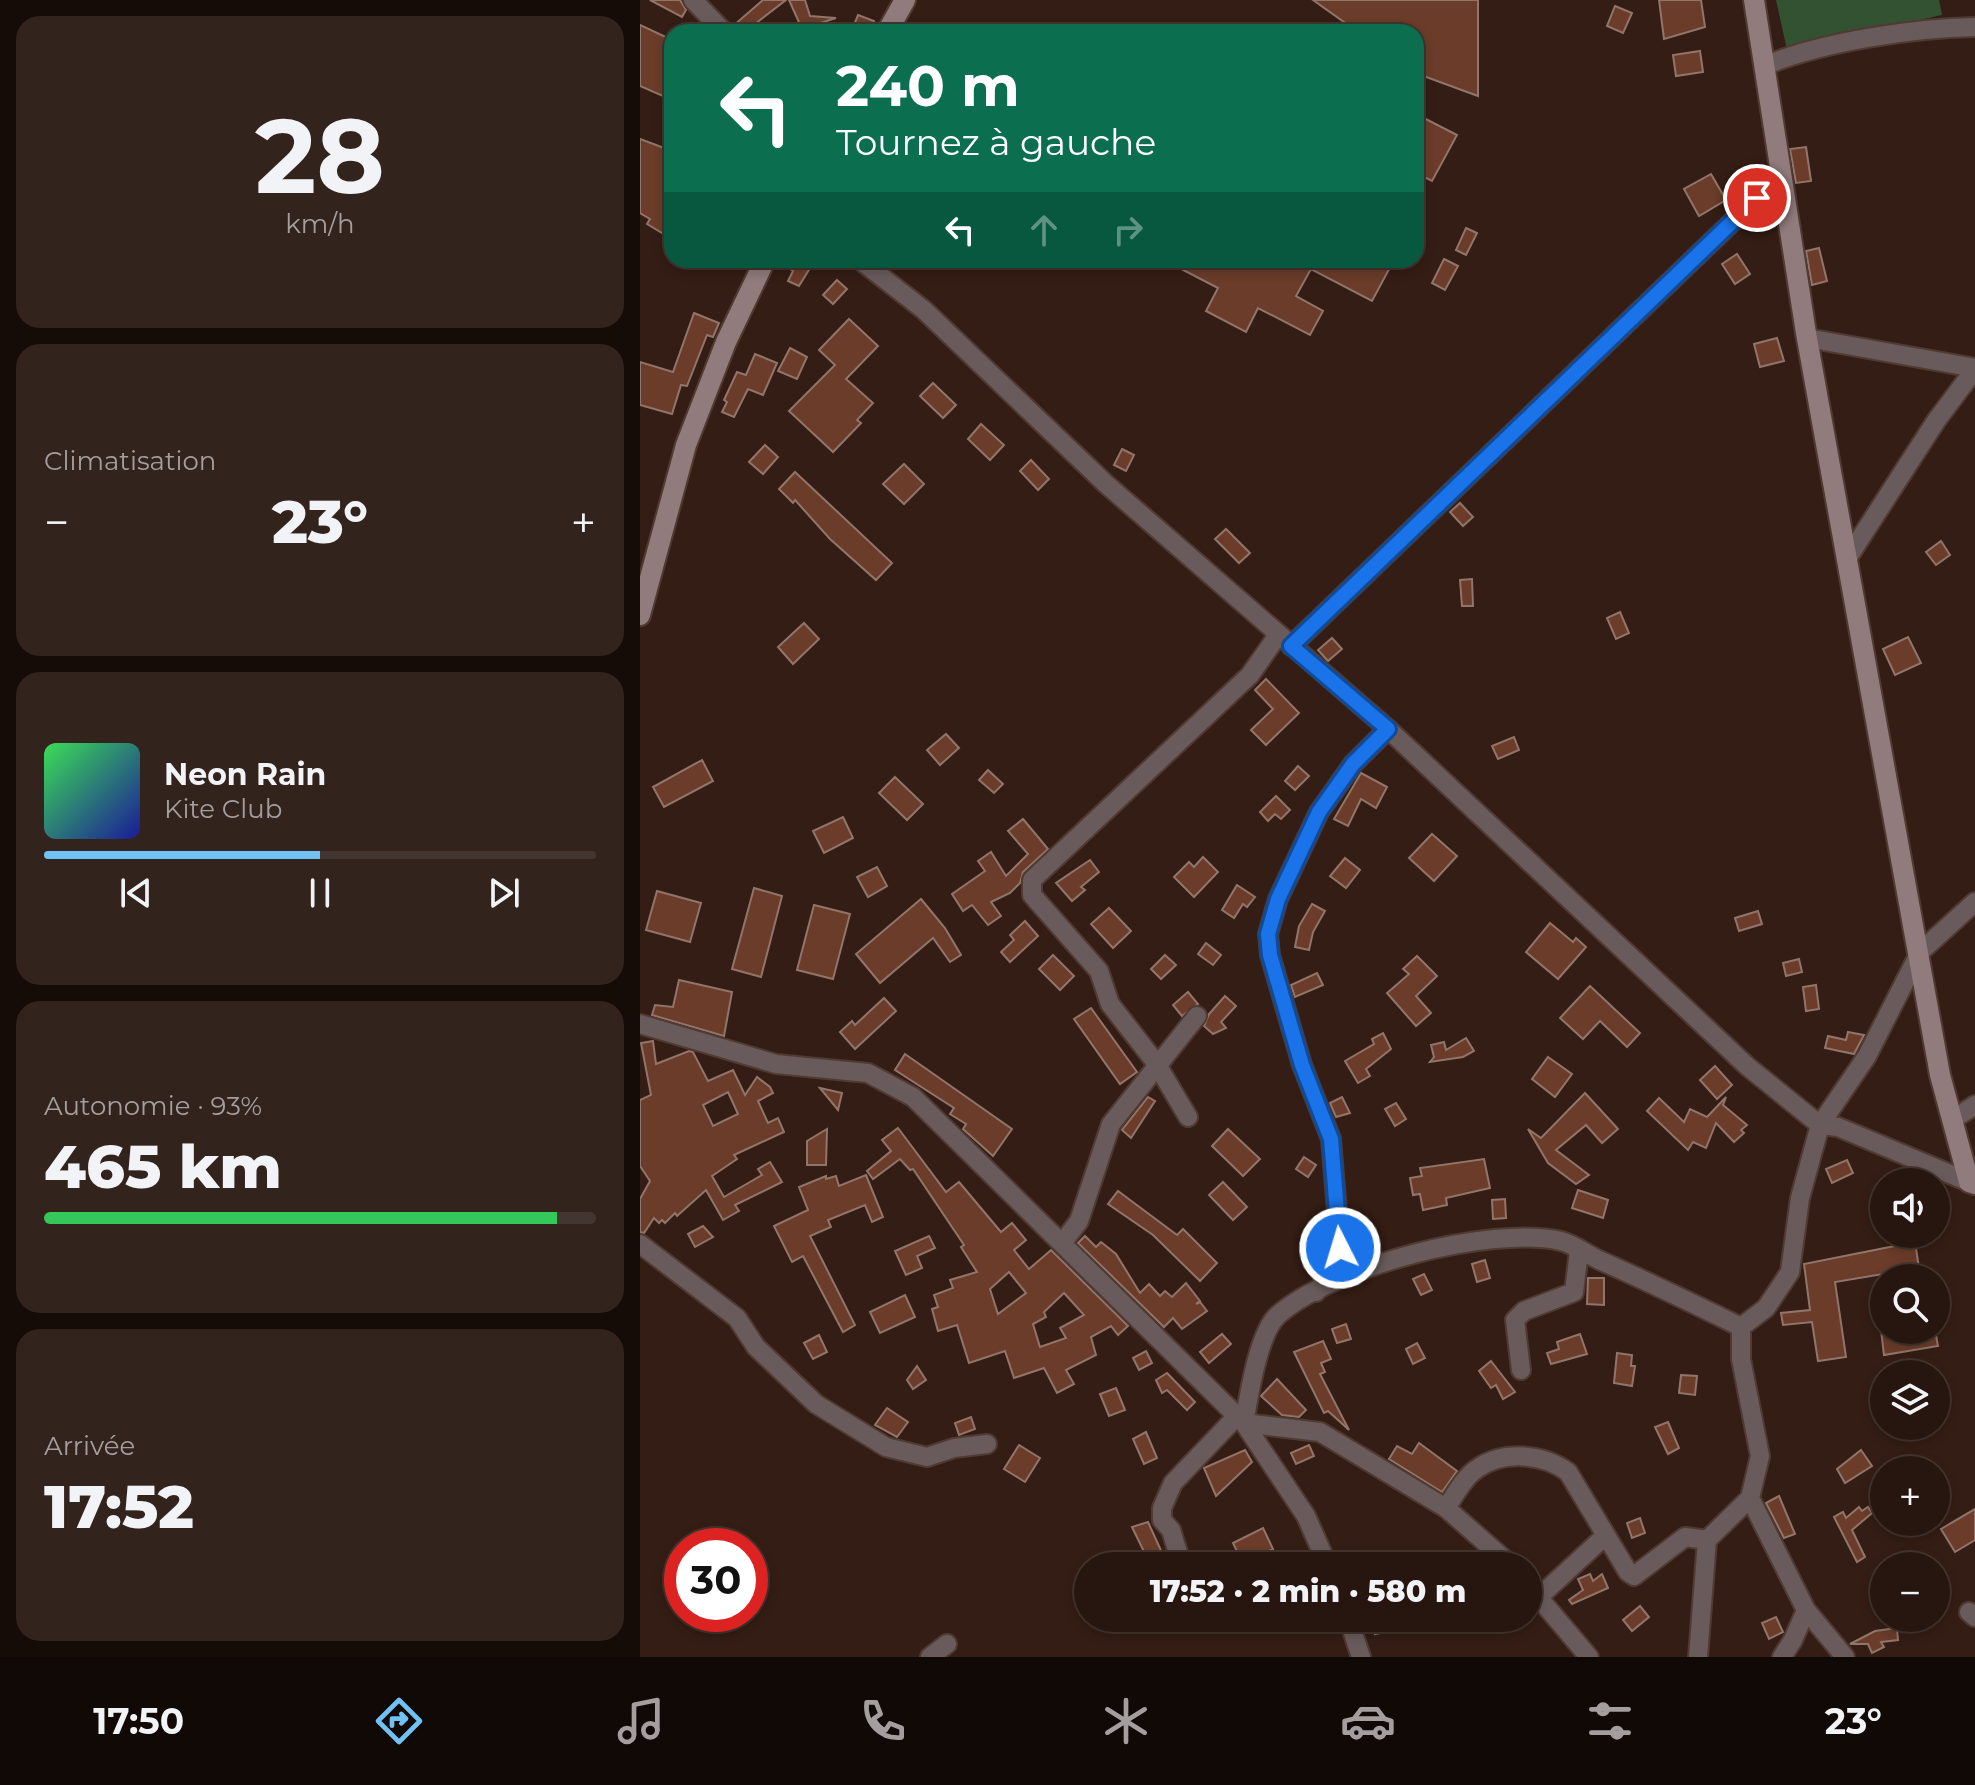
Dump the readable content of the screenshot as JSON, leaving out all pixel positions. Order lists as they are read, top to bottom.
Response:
{
  "page": {
    "tile": [
      ["28", "km/h"],
      "Climatisation",
      ["Autonomie · 93%", "465 km"],
      ["Arrivée", "17:52"]
    ],
    "turn": ["240 m", "Tournez à gauche"],
    "heat": ["−", "23°", "+"],
    "song": ["Neon Rain", "Kite Club"],
    "map_buttons": ["+", "−"],
    "limit": "30",
    "trip": "17:52 · 2 min · 580 m",
    "tabs": ["17:50", "23°"]
  }
}
